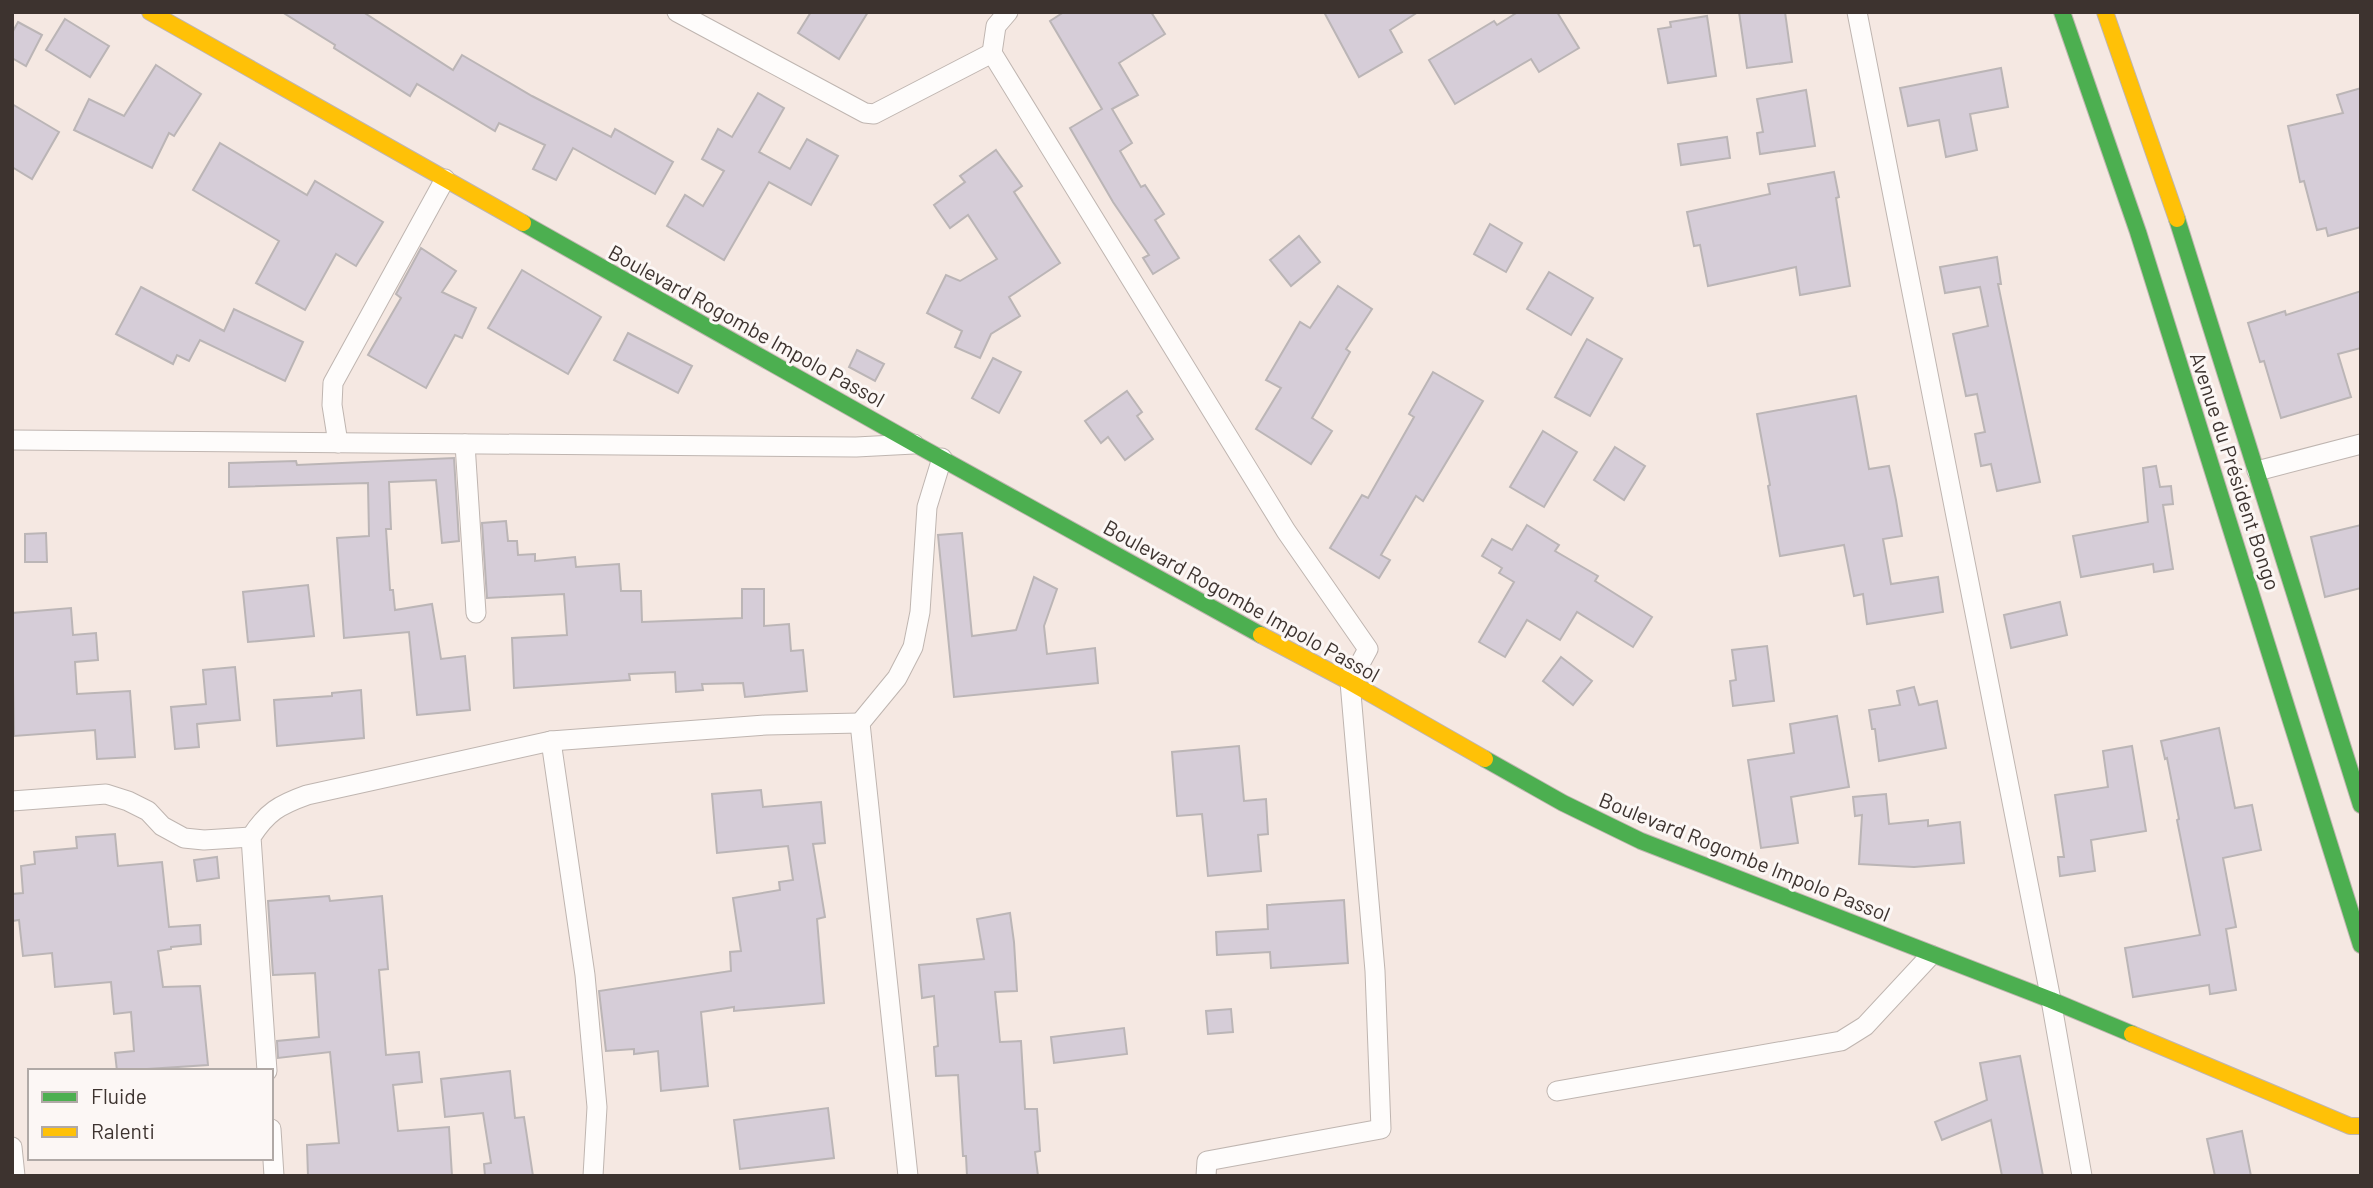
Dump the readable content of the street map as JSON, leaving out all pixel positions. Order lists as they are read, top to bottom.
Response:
{
  "streets": {
    "street": ["Boulevard Rogombe Impolo Passol", "Avenue du Président Bongo"]
  },
  "legend": ["Fluide", "Ralenti"]
}
